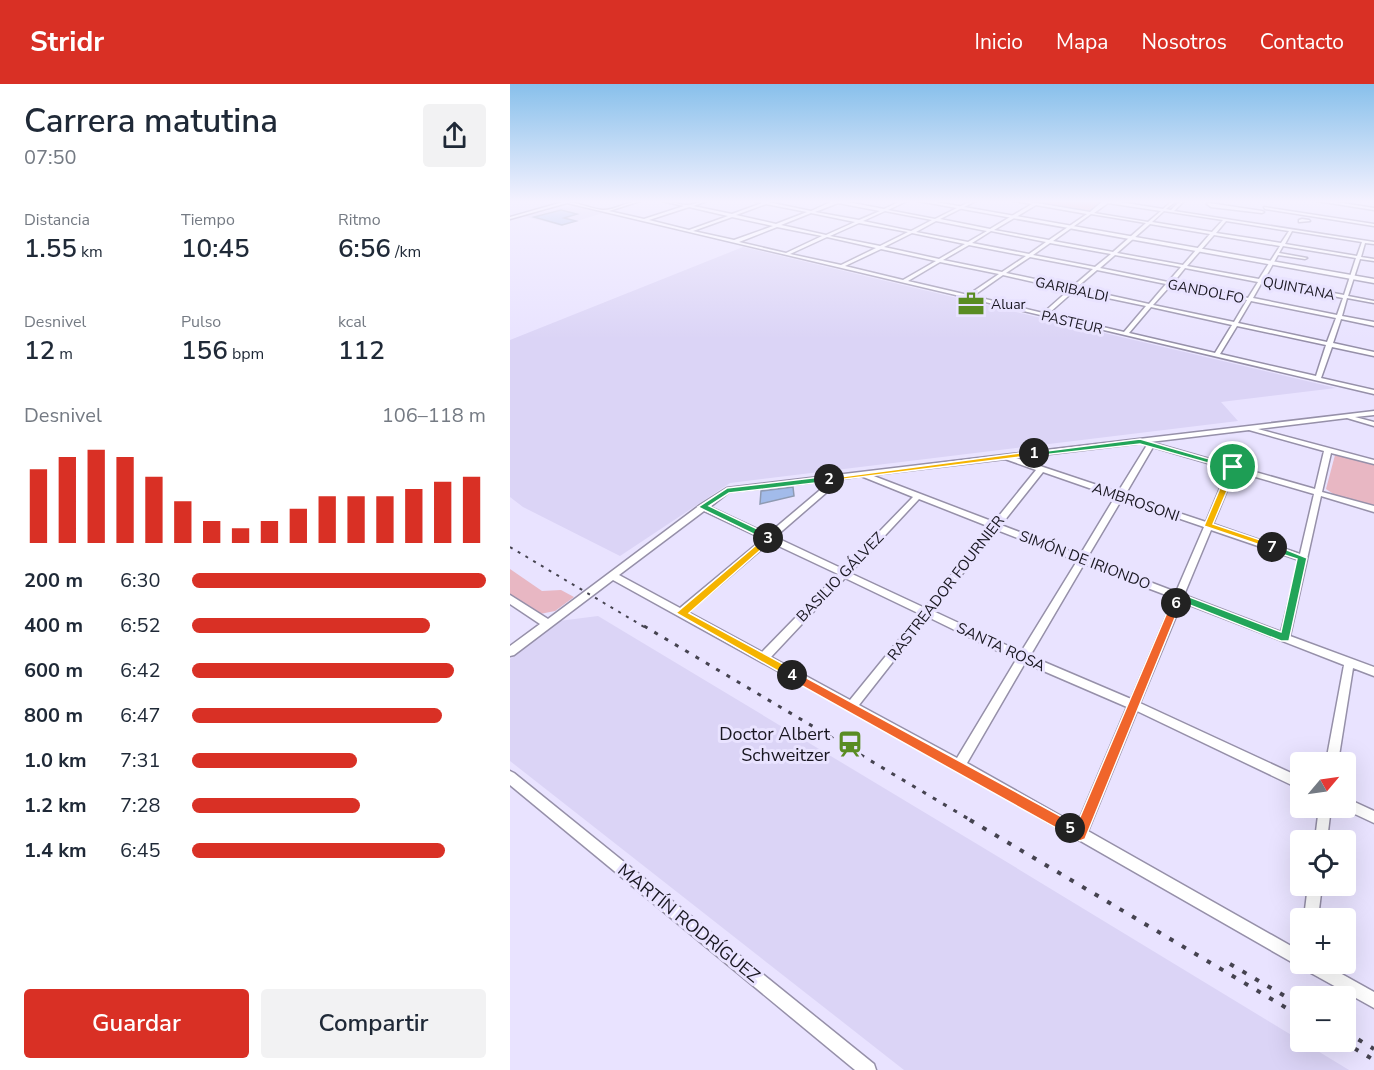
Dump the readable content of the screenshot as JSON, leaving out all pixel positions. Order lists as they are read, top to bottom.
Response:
{
  "streets": {
    "street": [
      "QUINTANA",
      "GARIBALDI",
      "GANDOLFO",
      "PASTEUR",
      "AMBROSONI",
      "SIMÓN DE IRIONDO",
      "BASILIO GÁLVEZ",
      "RASTREADOR FOURNIER",
      "SANTA ROSA",
      "MARTÍN RODRÍGUEZ"
    ]
  },
  "crossings": [
    ["AMBROSONI", "RASTREADOR FOURNIER"],
    ["SIMÓN DE IRIONDO", "BASILIO GÁLVEZ"],
    ["SIMÓN DE IRIONDO", "RASTREADOR FOURNIER"],
    ["BASILIO GÁLVEZ", "SANTA ROSA"],
    ["RASTREADOR FOURNIER", "SANTA ROSA"]
  ],
  "places": {
    "office": ["Aluar"],
    "station": ["Doctor Albert Schweitzer"]
  },
  "north": "top right",
  "page": {
    "header": "Stridr",
    "nav": [
      "Inicio",
      "Mapa",
      "Nosotros",
      "Contacto"
    ],
    "heading": ["Carrera matutina", "07:50"],
    "stats": [
      ["Distancia", "1.55 km"],
      ["Tiempo", "10:45"],
      ["Ritmo", "6:56 /km"],
      ["Desnivel", "12 m"],
      ["Pulso", "156 bpm"],
      ["kcal", "112"]
    ],
    "chart": ["Desnivel", "106–118 m"],
    "pins": [
      "1",
      "2",
      "3",
      "7",
      "6",
      "4",
      "5"
    ],
    "list": [
      {
        "name": "200 m",
        "note": "6:30"
      },
      {
        "name": "400 m",
        "note": "6:52"
      },
      {
        "name": "600 m",
        "note": "6:42"
      },
      {
        "name": "800 m",
        "note": "6:47"
      },
      {
        "name": "1.0 km",
        "note": "7:31"
      },
      {
        "name": "1.2 km",
        "note": "7:28"
      },
      {
        "name": "1.4 km",
        "note": "6:45"
      }
    ],
    "map_buttons": ["+", "−"],
    "buttons": ["Guardar", "Compartir"]
  }
}
